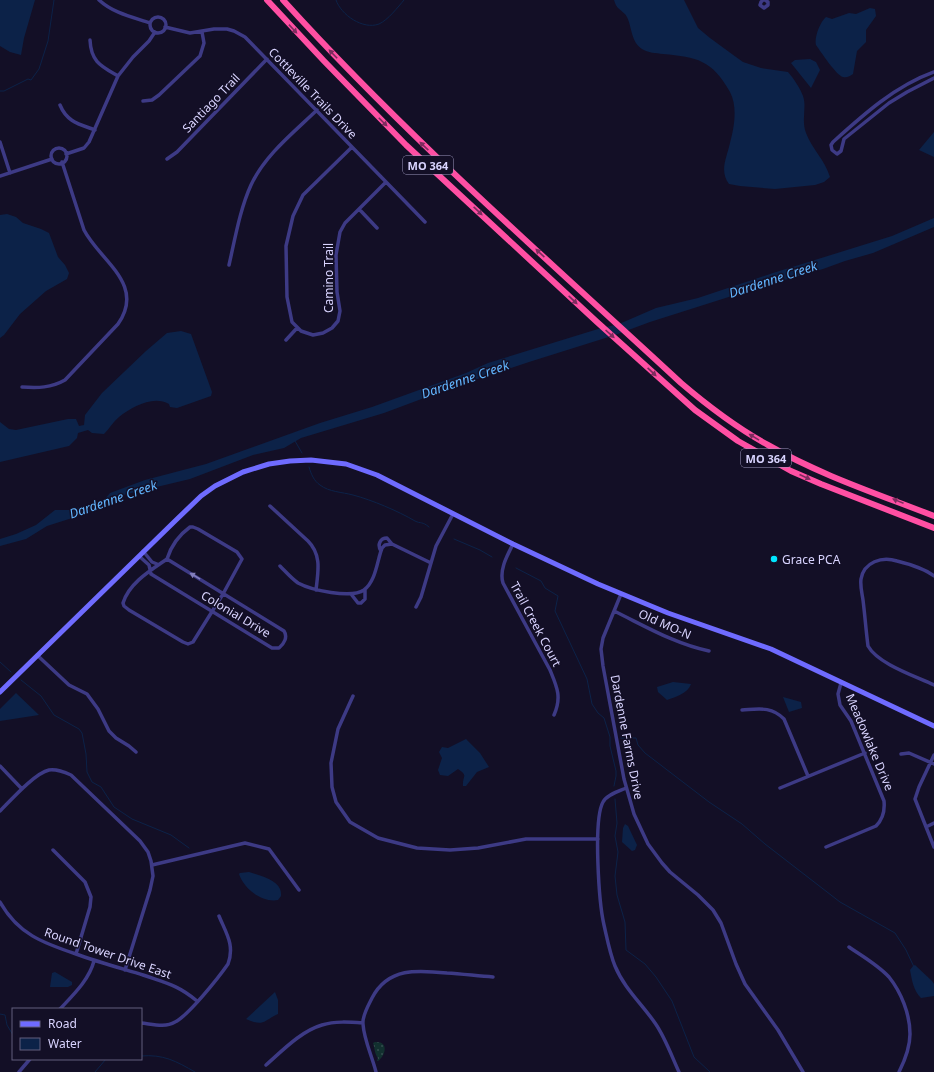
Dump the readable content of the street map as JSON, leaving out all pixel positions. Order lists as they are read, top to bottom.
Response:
{
  "streets": {
    "highway": ["MO 364"],
    "street": [
      "Cottleville Trails Drive",
      "Santiago Trail",
      "Camino Trail",
      "Colonial Drive",
      "Trail Creek Court",
      "Old MO-N",
      "Dardenne Farms Drive",
      "Meadowlake Drive",
      "Round Tower Drive East"
    ]
  },
  "crossings": [
    ["Cottleville Trails Drive", "Santiago Trail"],
    ["Cottleville Trails Drive", "Camino Trail"],
    ["Old MO-N", "Dardenne Farms Drive"]
  ],
  "water": ["Dardenne Creek"],
  "places": ["Grace PCA"],
  "legend": ["Road", "Water"]
}
